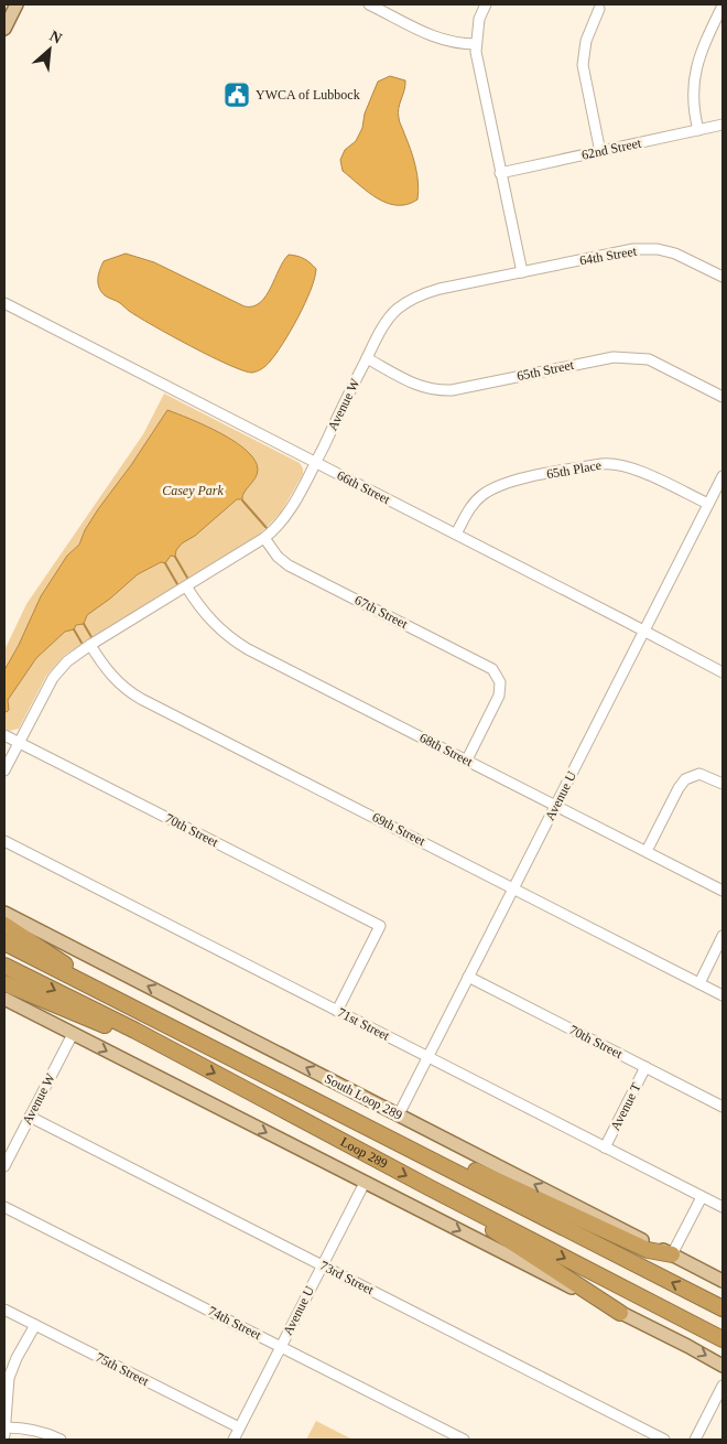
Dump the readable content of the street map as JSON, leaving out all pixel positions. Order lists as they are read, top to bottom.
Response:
{
  "streets": {
    "highway": ["Loop 289"],
    "main road": ["South Loop 289"],
    "street": [
      "62nd Street",
      "64th Street",
      "65th Street",
      "Avenue W",
      "65th Place",
      "66th Street",
      "67th Street",
      "68th Street",
      "Avenue U",
      "69th Street",
      "70th Street",
      "71st Street",
      "Avenue T",
      "73rd Street",
      "74th Street",
      "75th Street"
    ]
  },
  "crossings": [
    ["64th Street", "Avenue W"],
    ["65th Street", "Avenue W"],
    ["Avenue W", "66th Street"],
    ["Avenue W", "67th Street"],
    ["Avenue W", "68th Street"],
    ["Avenue W", "69th Street"],
    ["Avenue W", "70th Street"],
    ["Avenue W", "73rd Street"],
    ["65th Place", "66th Street"],
    ["65th Place", "Avenue U"],
    ["66th Street", "Avenue U"],
    ["67th Street", "68th Street"],
    ["68th Street", "Avenue U"],
    ["Avenue U", "69th Street"],
    ["Avenue U", "70th Street"],
    ["Avenue U", "71st Street"],
    ["Avenue U", "South Loop 289"],
    ["Avenue U", "73rd Street"],
    ["Avenue U", "74th Street"],
    ["Avenue U", "75th Street"],
    ["70th Street", "71st Street"],
    ["70th Street", "Avenue T"],
    ["71st Street", "Avenue T"]
  ],
  "parks": ["Casey Park"],
  "places": {
    "public building": ["YWCA of Lubbock"]
  },
  "north": "top right"
}
